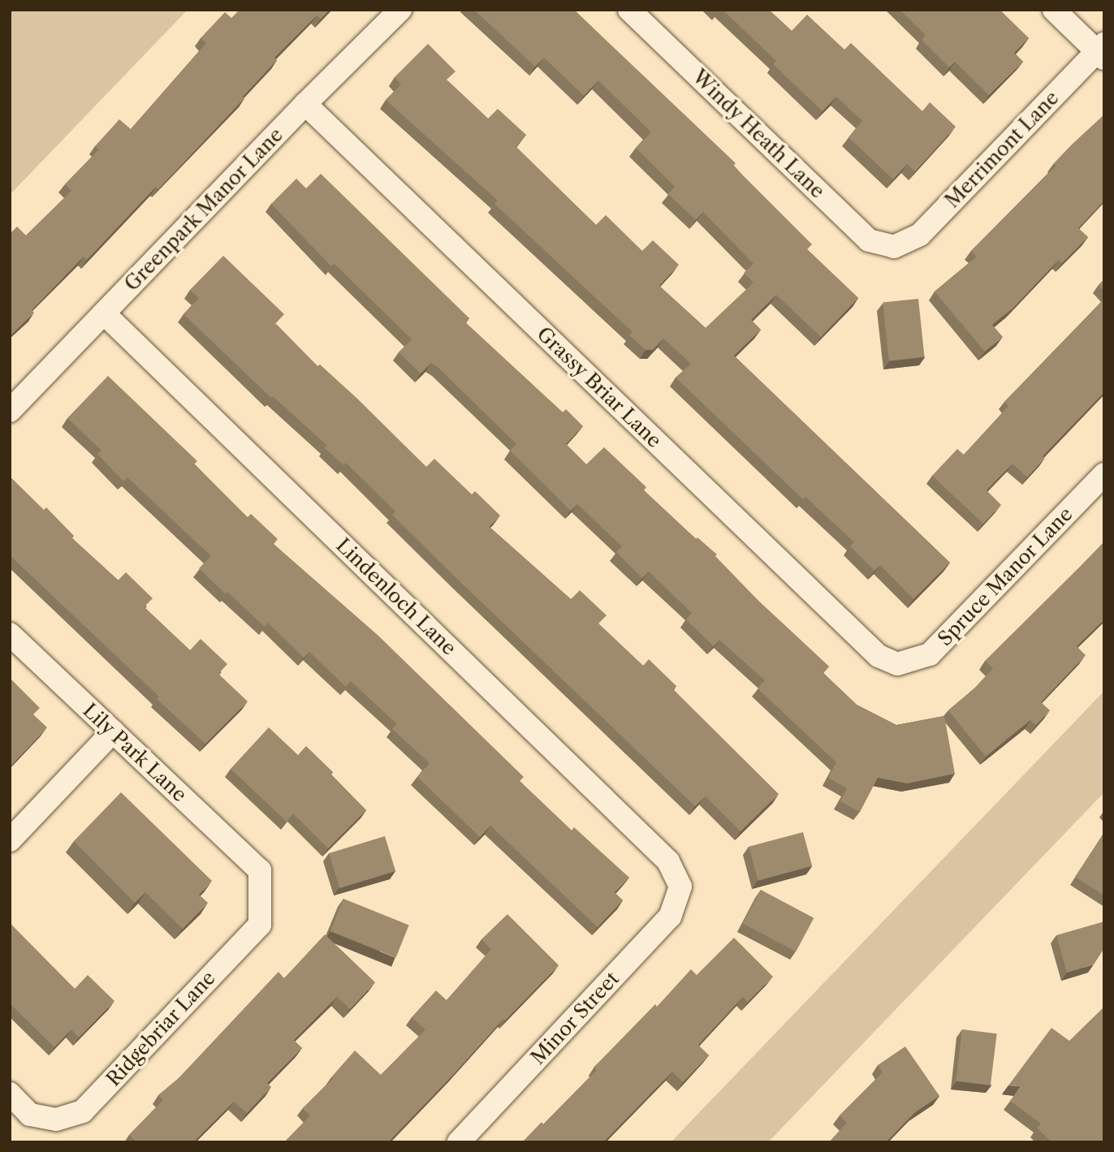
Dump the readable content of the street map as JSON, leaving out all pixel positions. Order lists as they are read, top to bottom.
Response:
{
  "streets": {
    "street": [
      "Windy Heath Lane",
      "Merrimont Lane",
      "Greenpark Manor Lane",
      "Grassy Briar Lane",
      "Spruce Manor Lane",
      "Lindenloch Lane",
      "Lily Park Lane",
      "Minor Street",
      "Ridgebriar Lane"
    ]
  },
  "crossings": [
    ["Windy Heath Lane", "Merrimont Lane"],
    ["Greenpark Manor Lane", "Grassy Briar Lane"],
    ["Greenpark Manor Lane", "Lindenloch Lane"],
    ["Grassy Briar Lane", "Spruce Manor Lane"],
    ["Lindenloch Lane", "Minor Street"],
    ["Lily Park Lane", "Ridgebriar Lane"]
  ]
}
